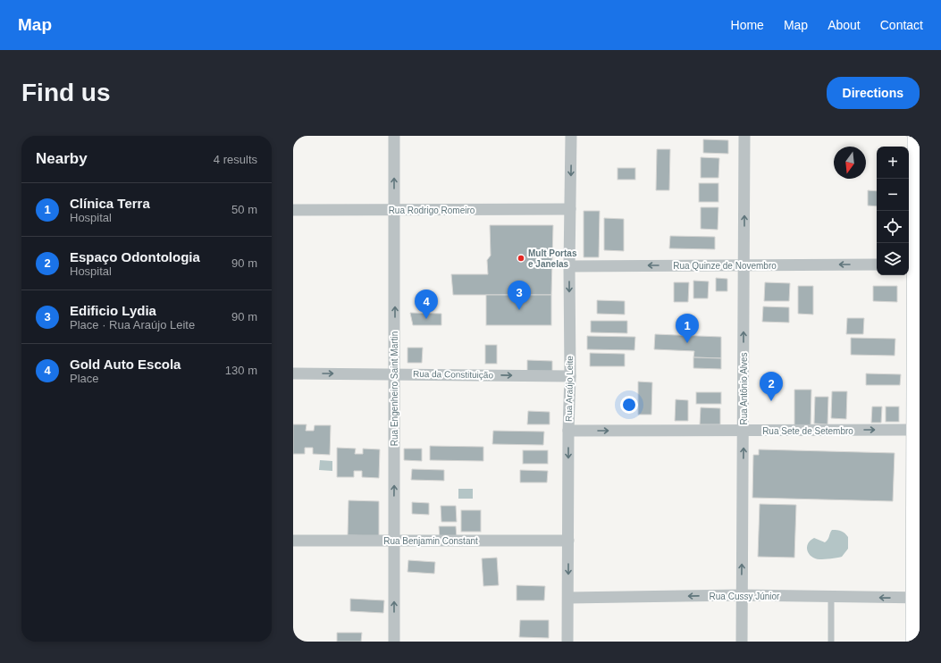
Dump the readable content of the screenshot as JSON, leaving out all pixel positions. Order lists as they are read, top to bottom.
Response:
{
  "streets": {
    "street": [
      "Rua Rodrigo Romeiro",
      "Rua Quinze de Novembro",
      "Rua da Constituição",
      "Rua Engenheiro Saint Martin",
      "Rua Araújo Leite",
      "Rua Antônio Alves",
      "Rua Sete de Setembro",
      "Rua Benjamin Constant",
      "Rua Cussy Júnior"
    ]
  },
  "crossings": [
    ["Rua Rodrigo Romeiro", "Rua Engenheiro Saint Martin"],
    ["Rua Rodrigo Romeiro", "Rua Araújo Leite"],
    ["Rua Quinze de Novembro", "Rua Araújo Leite"],
    ["Rua Quinze de Novembro", "Rua Antônio Alves"],
    ["Rua da Constituição", "Rua Engenheiro Saint Martin"],
    ["Rua da Constituição", "Rua Araújo Leite"],
    ["Rua Engenheiro Saint Martin", "Rua Benjamin Constant"],
    ["Rua Araújo Leite", "Rua Sete de Setembro"],
    ["Rua Araújo Leite", "Rua Benjamin Constant"],
    ["Rua Araújo Leite", "Rua Cussy Júnior"],
    ["Rua Antônio Alves", "Rua Sete de Setembro"],
    ["Rua Antônio Alves", "Rua Cussy Júnior"]
  ],
  "one_way": [
    "Rua Quinze de Novembro",
    "Rua da Constituição",
    "Rua Engenheiro Saint Martin",
    "Rua Araújo Leite",
    "Rua Antônio Alves",
    "Rua Sete de Setembro",
    "Rua Cussy Júnior"
  ],
  "places": ["Mult Portas e Janelas"],
  "north": "bottom",
  "page": {
    "header": "Map",
    "nav": [
      "Home",
      "Map",
      "About",
      "Contact"
    ],
    "buttons": "Directions",
    "title": "Find us",
    "heading": ["Nearby", "4 results"],
    "map_buttons": ["+", "−"],
    "list": [
      {
        "mark": "1",
        "name": "Clínica Terra",
        "note": "Hospital",
        "value": "50 m"
      },
      {
        "mark": "2",
        "name": "Espaço Odontologia",
        "note": "Hospital",
        "value": "90 m"
      },
      {
        "mark": "3",
        "name": "Edificio Lydia",
        "note": "Place · Rua Araújo Leite",
        "value": "90 m"
      },
      {
        "mark": "4",
        "name": "Gold Auto Escola",
        "note": "Place",
        "value": "130 m"
      }
    ],
    "pins": [
      "3",
      "4",
      "1",
      "2"
    ]
  }
}
